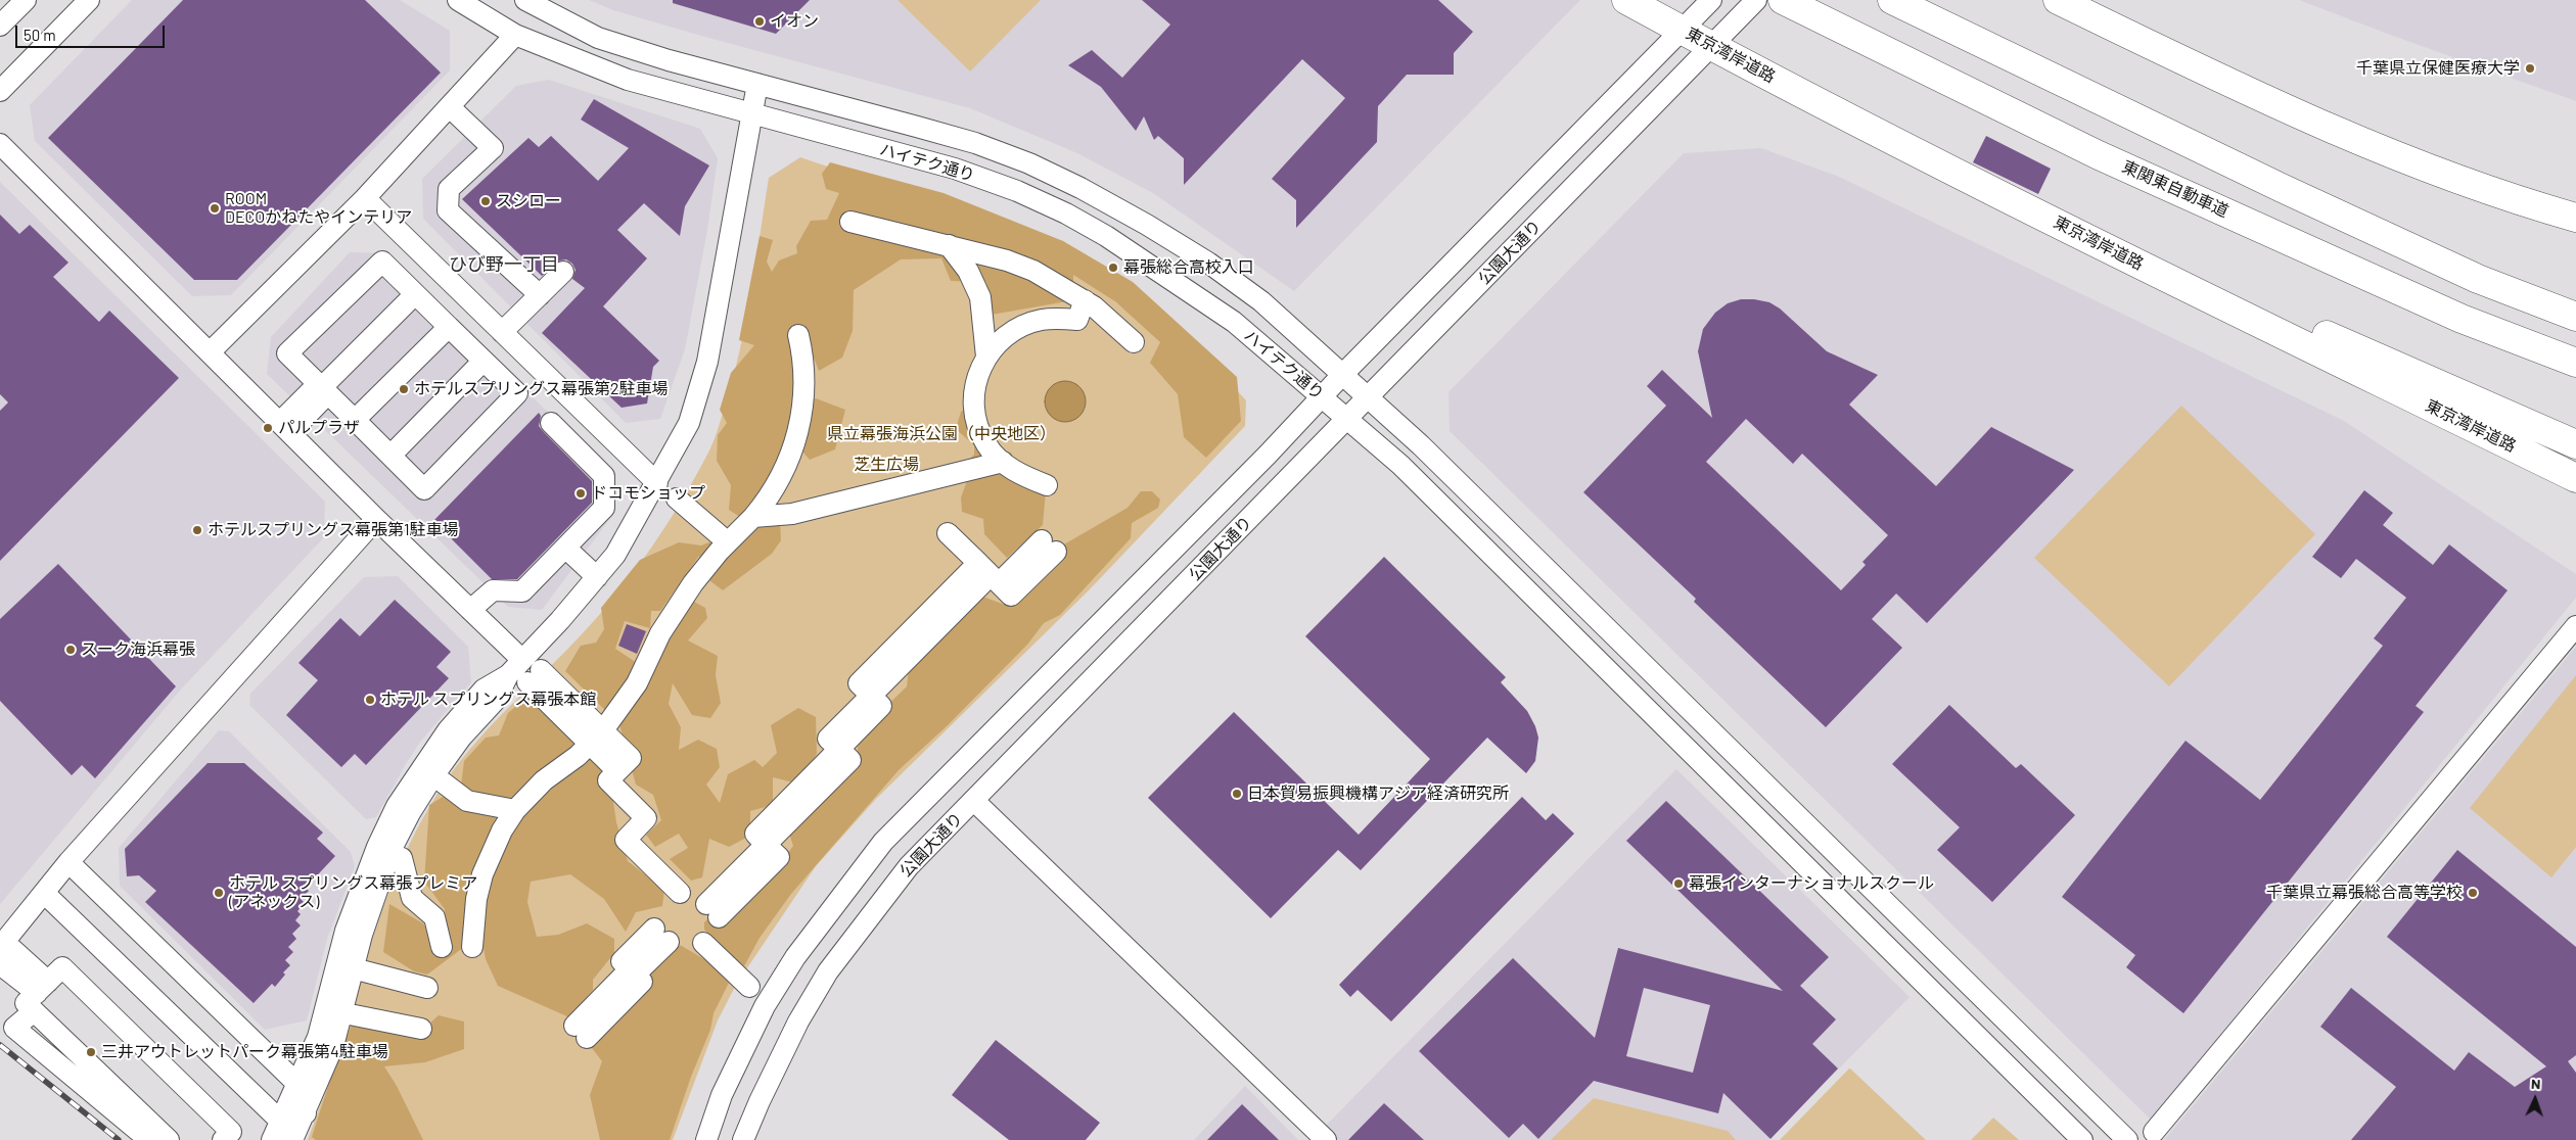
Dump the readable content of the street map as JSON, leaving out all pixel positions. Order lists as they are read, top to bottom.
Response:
{
  "streets": {
    "highway": ["東京湾岸道路", "東関東自動車道"],
    "street": ["ハイテク通り", "公園大通り"]
  },
  "crossings": [
    ["東京湾岸道路", "公園大通り"],
    ["ハイテク通り", "公園大通り"]
  ],
  "districts": ["ひび野一丁目"],
  "parks": ["県立幕張海浜公園（中央地区）", "芝生広場"],
  "places": [
    "イオン",
    "千葉県立保健医療大学",
    "スシロー",
    "ROOM DECOかねたやインテリア",
    "幕張総合高校入口",
    "ホテルスプリングス幕張第2駐車場",
    "パルプラザ",
    "ドコモショップ",
    "ホテルスプリングス幕張第1駐車場",
    "スーク海浜幕張",
    "ホテル スプリングス幕張本館",
    "日本貿易振興機構アジア経済研究所",
    "幕張インターナショナルスクール",
    "ホテル スプリングス幕張プレミア (アネックス)",
    "千葉県立幕張総合高等学校",
    "三井アウトレットパーク幕張第4駐車場"
  ],
  "scale_bar": "50 m",
  "north": "top"
}
